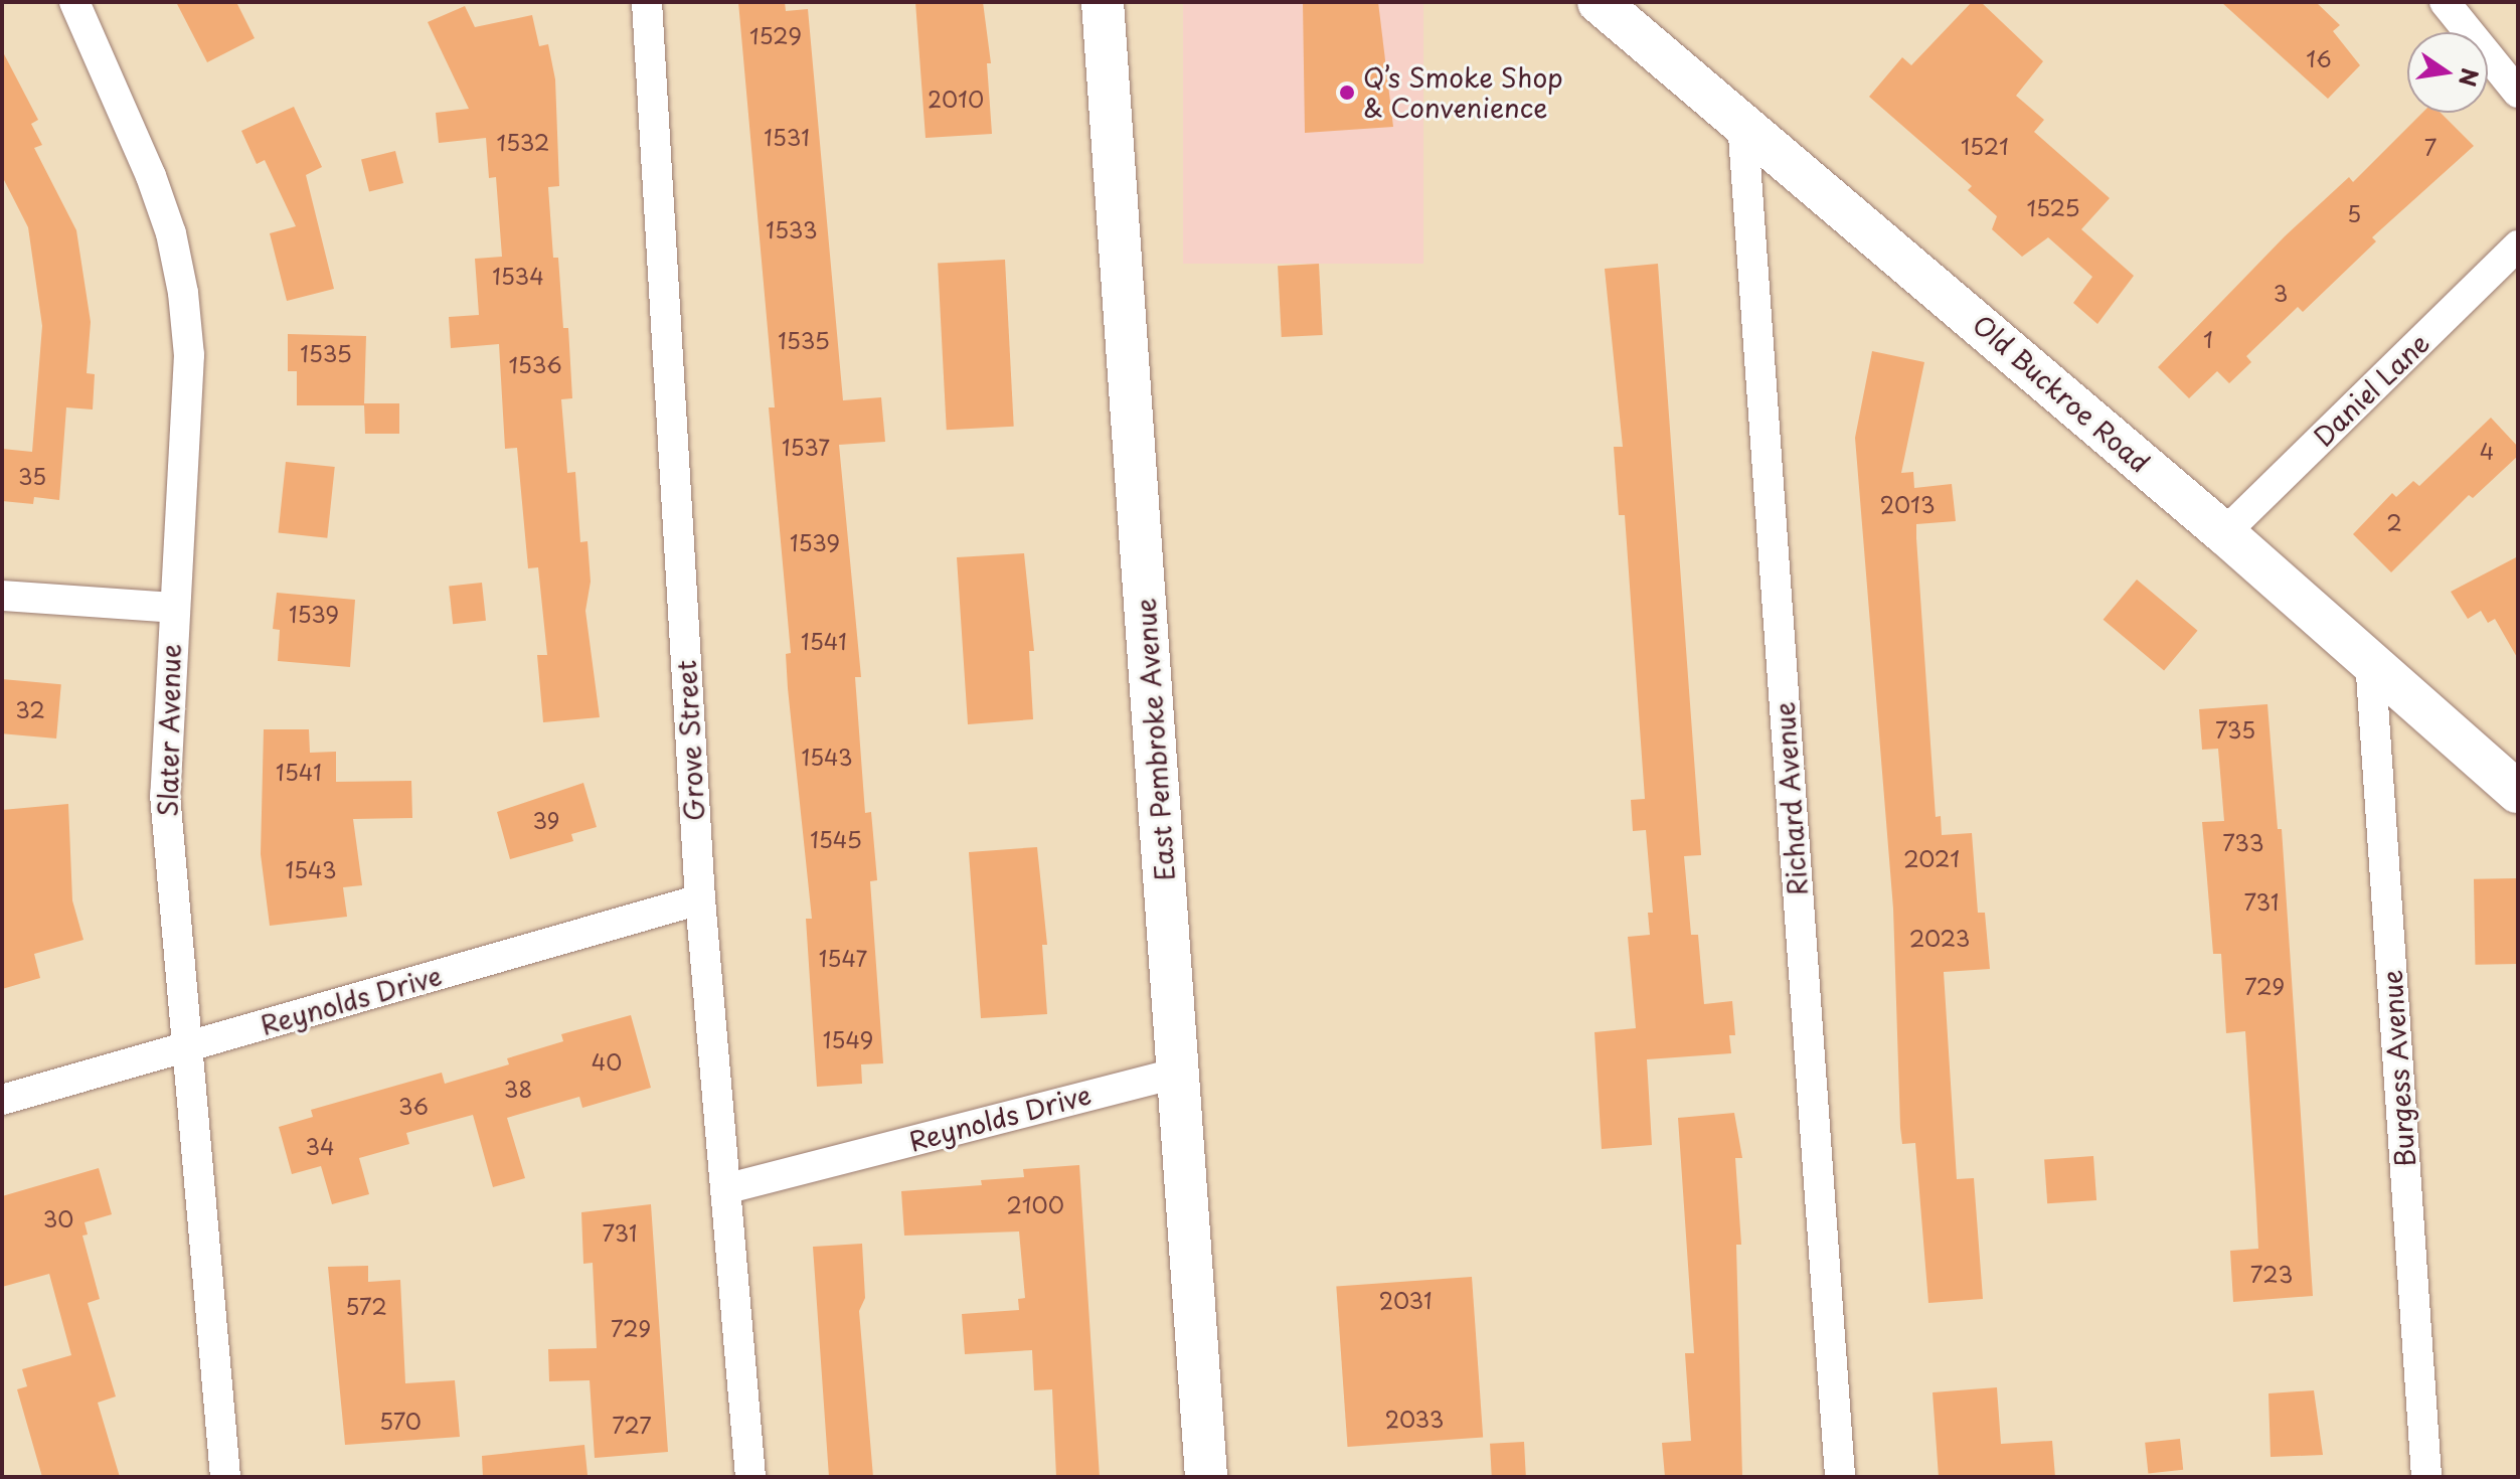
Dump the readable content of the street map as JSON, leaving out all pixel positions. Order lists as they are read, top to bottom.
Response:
{
  "streets": {
    "main road": ["Old Buckroe Road", "East Pembroke Avenue"],
    "street": [
      "Daniel Lane",
      "Slater Avenue",
      "Grove Street",
      "Richard Avenue",
      "Reynolds Drive",
      "Burgess Avenue"
    ]
  },
  "crossings": [
    ["Daniel Lane", "Old Buckroe Road"],
    ["Old Buckroe Road", "Richard Avenue"],
    ["Old Buckroe Road", "Burgess Avenue"],
    ["Slater Avenue", "Reynolds Drive"],
    ["East Pembroke Avenue", "Reynolds Drive"],
    ["Grove Street", "Reynolds Drive"]
  ],
  "places": ["Q’s Smoke Shop & Convenience"],
  "house_numbers": [
    "1529",
    "16",
    "2010",
    "1531",
    "1532",
    "1521",
    "7",
    "1525",
    "5",
    "1533",
    "1534",
    "3",
    "1",
    "1535",
    "1535",
    "1536",
    "1537",
    "4",
    "35",
    "2013",
    "2",
    "1539",
    "1539",
    "1541",
    "32",
    "735",
    "1543",
    "1541",
    "39",
    "1545",
    "733",
    "2021",
    "1543",
    "731",
    "2023",
    "1547",
    "729",
    "1549",
    "40",
    "38",
    "36",
    "34",
    "2100",
    "30",
    "731",
    "723",
    "2031",
    "572",
    "729",
    "2033",
    "570",
    "727"
  ],
  "north": "right"
}
